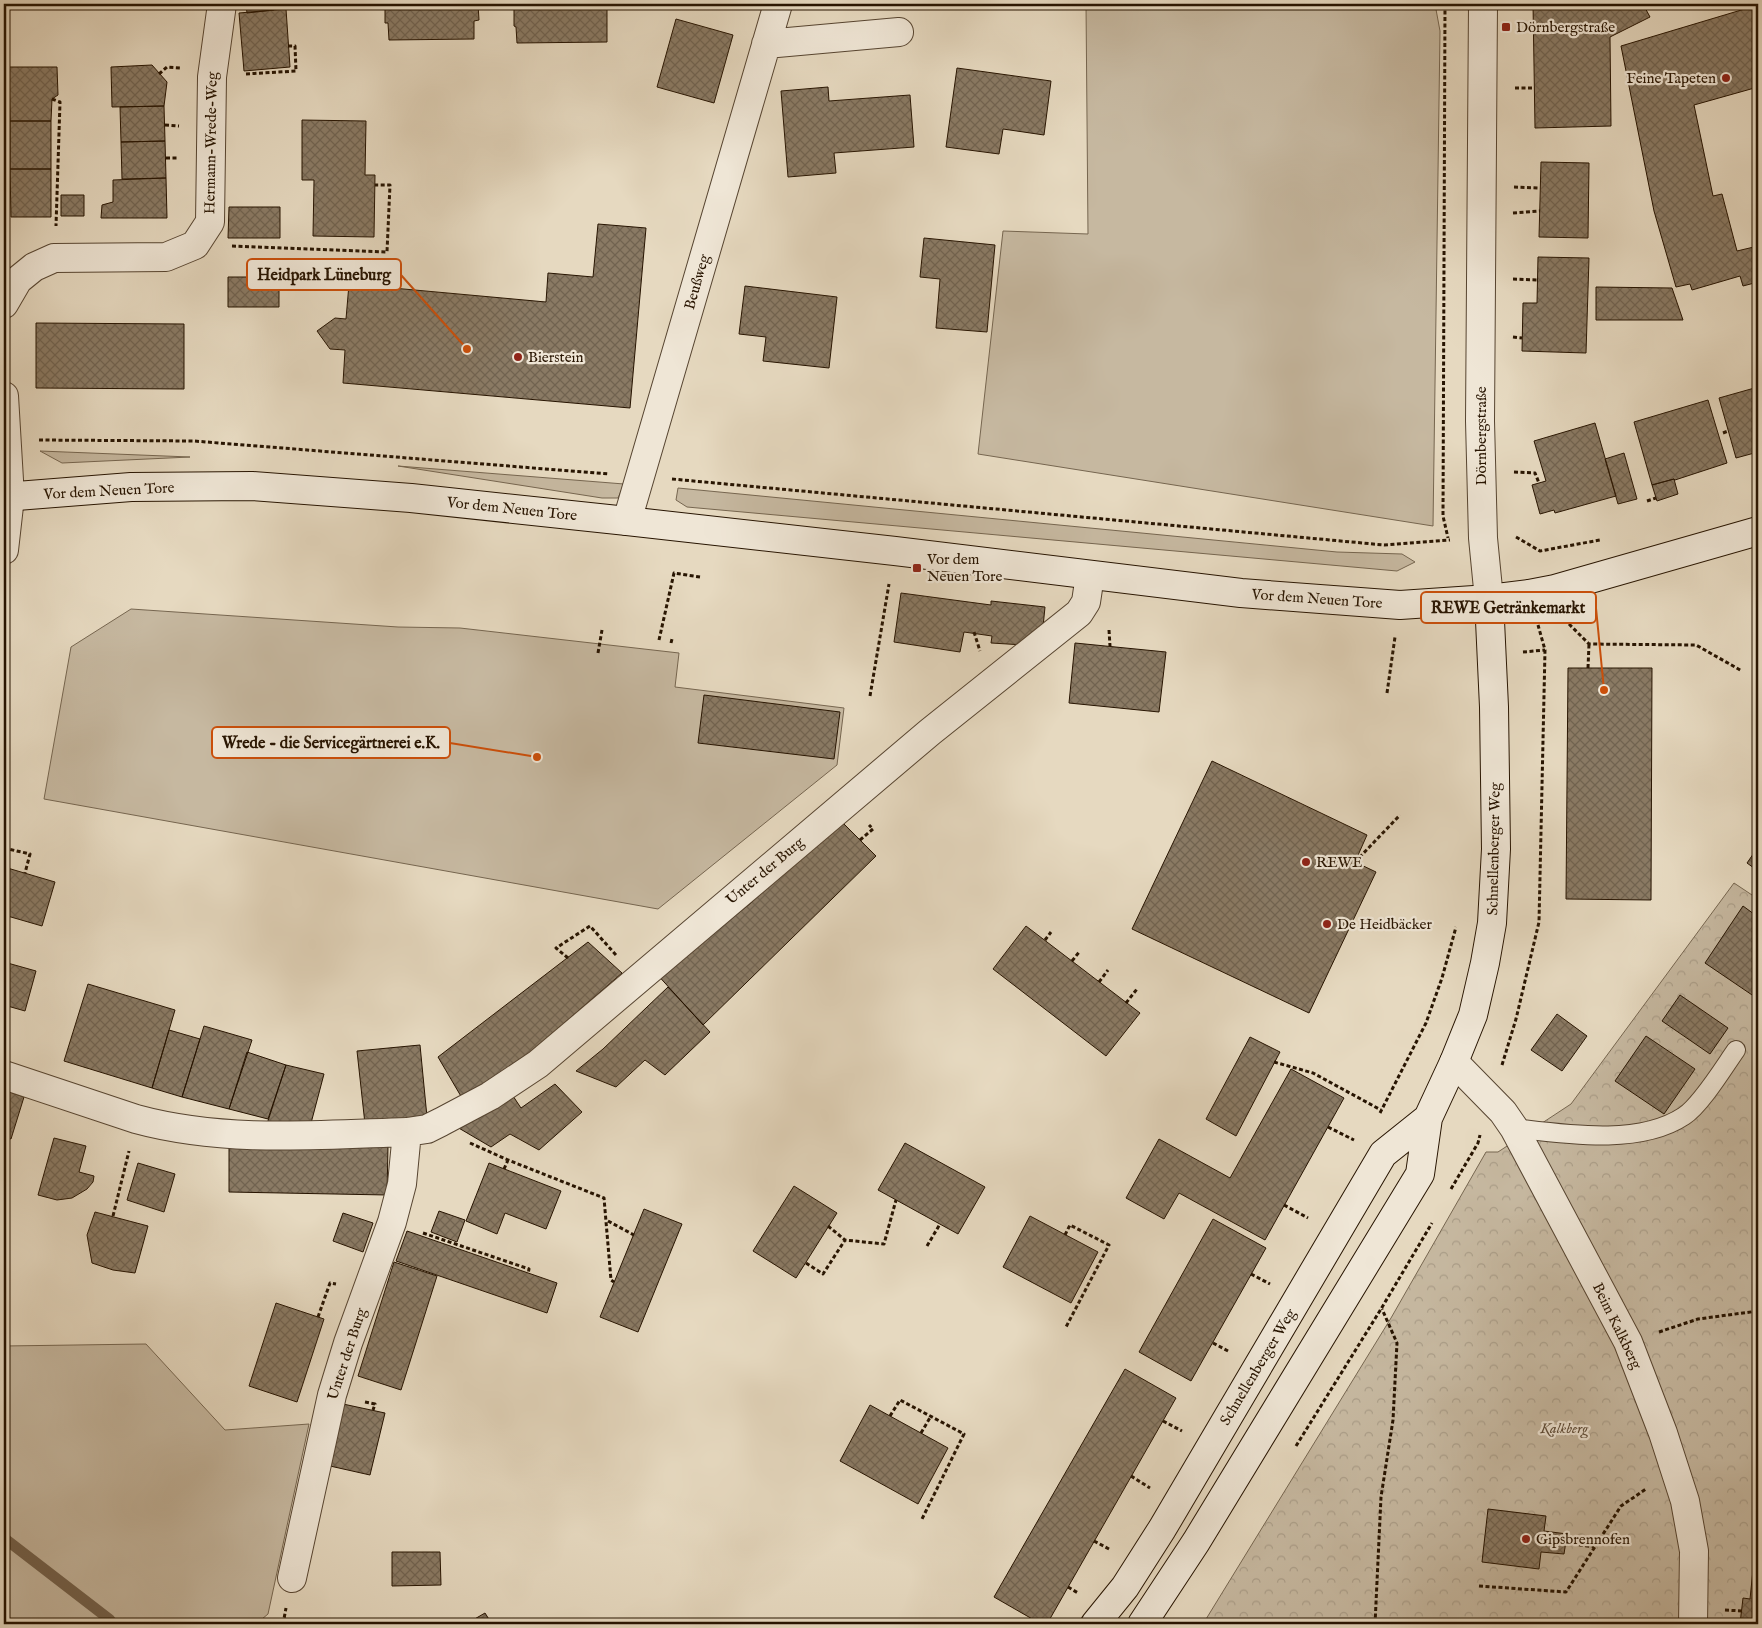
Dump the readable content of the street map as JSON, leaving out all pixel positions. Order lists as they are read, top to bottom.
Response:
{
  "streets": {
    "street": [
      "Hermann-Wrede-Weg",
      "Beußweg",
      "Dörnbergstraße",
      "Vor dem Neuen Tore",
      "Schnellenberger Weg",
      "Unter der Burg",
      "Beim Kalkberg"
    ]
  },
  "crossings": [
    ["Beußweg", "Vor dem Neuen Tore"],
    ["Dörnbergstraße", "Vor dem Neuen Tore"],
    ["Dörnbergstraße", "Schnellenberger Weg"],
    ["Vor dem Neuen Tore", "Schnellenberger Weg"],
    ["Vor dem Neuen Tore", "Unter der Burg"],
    ["Schnellenberger Weg", "Beim Kalkberg"]
  ],
  "parks": ["Kalkberg"],
  "places": {
    "transit": ["Dörnbergstraße", "Vor dem Neuen Tore"],
    "other": [
      "Feine Tapeten",
      "Heidpark Lüneburg",
      "Bierstein",
      "REWE Getränkemarkt",
      "Wrede - die Servicegärtnerei e.K.",
      "REWE",
      "De Heidbäcker",
      "Gipsbrennofen"
    ]
  }
}
